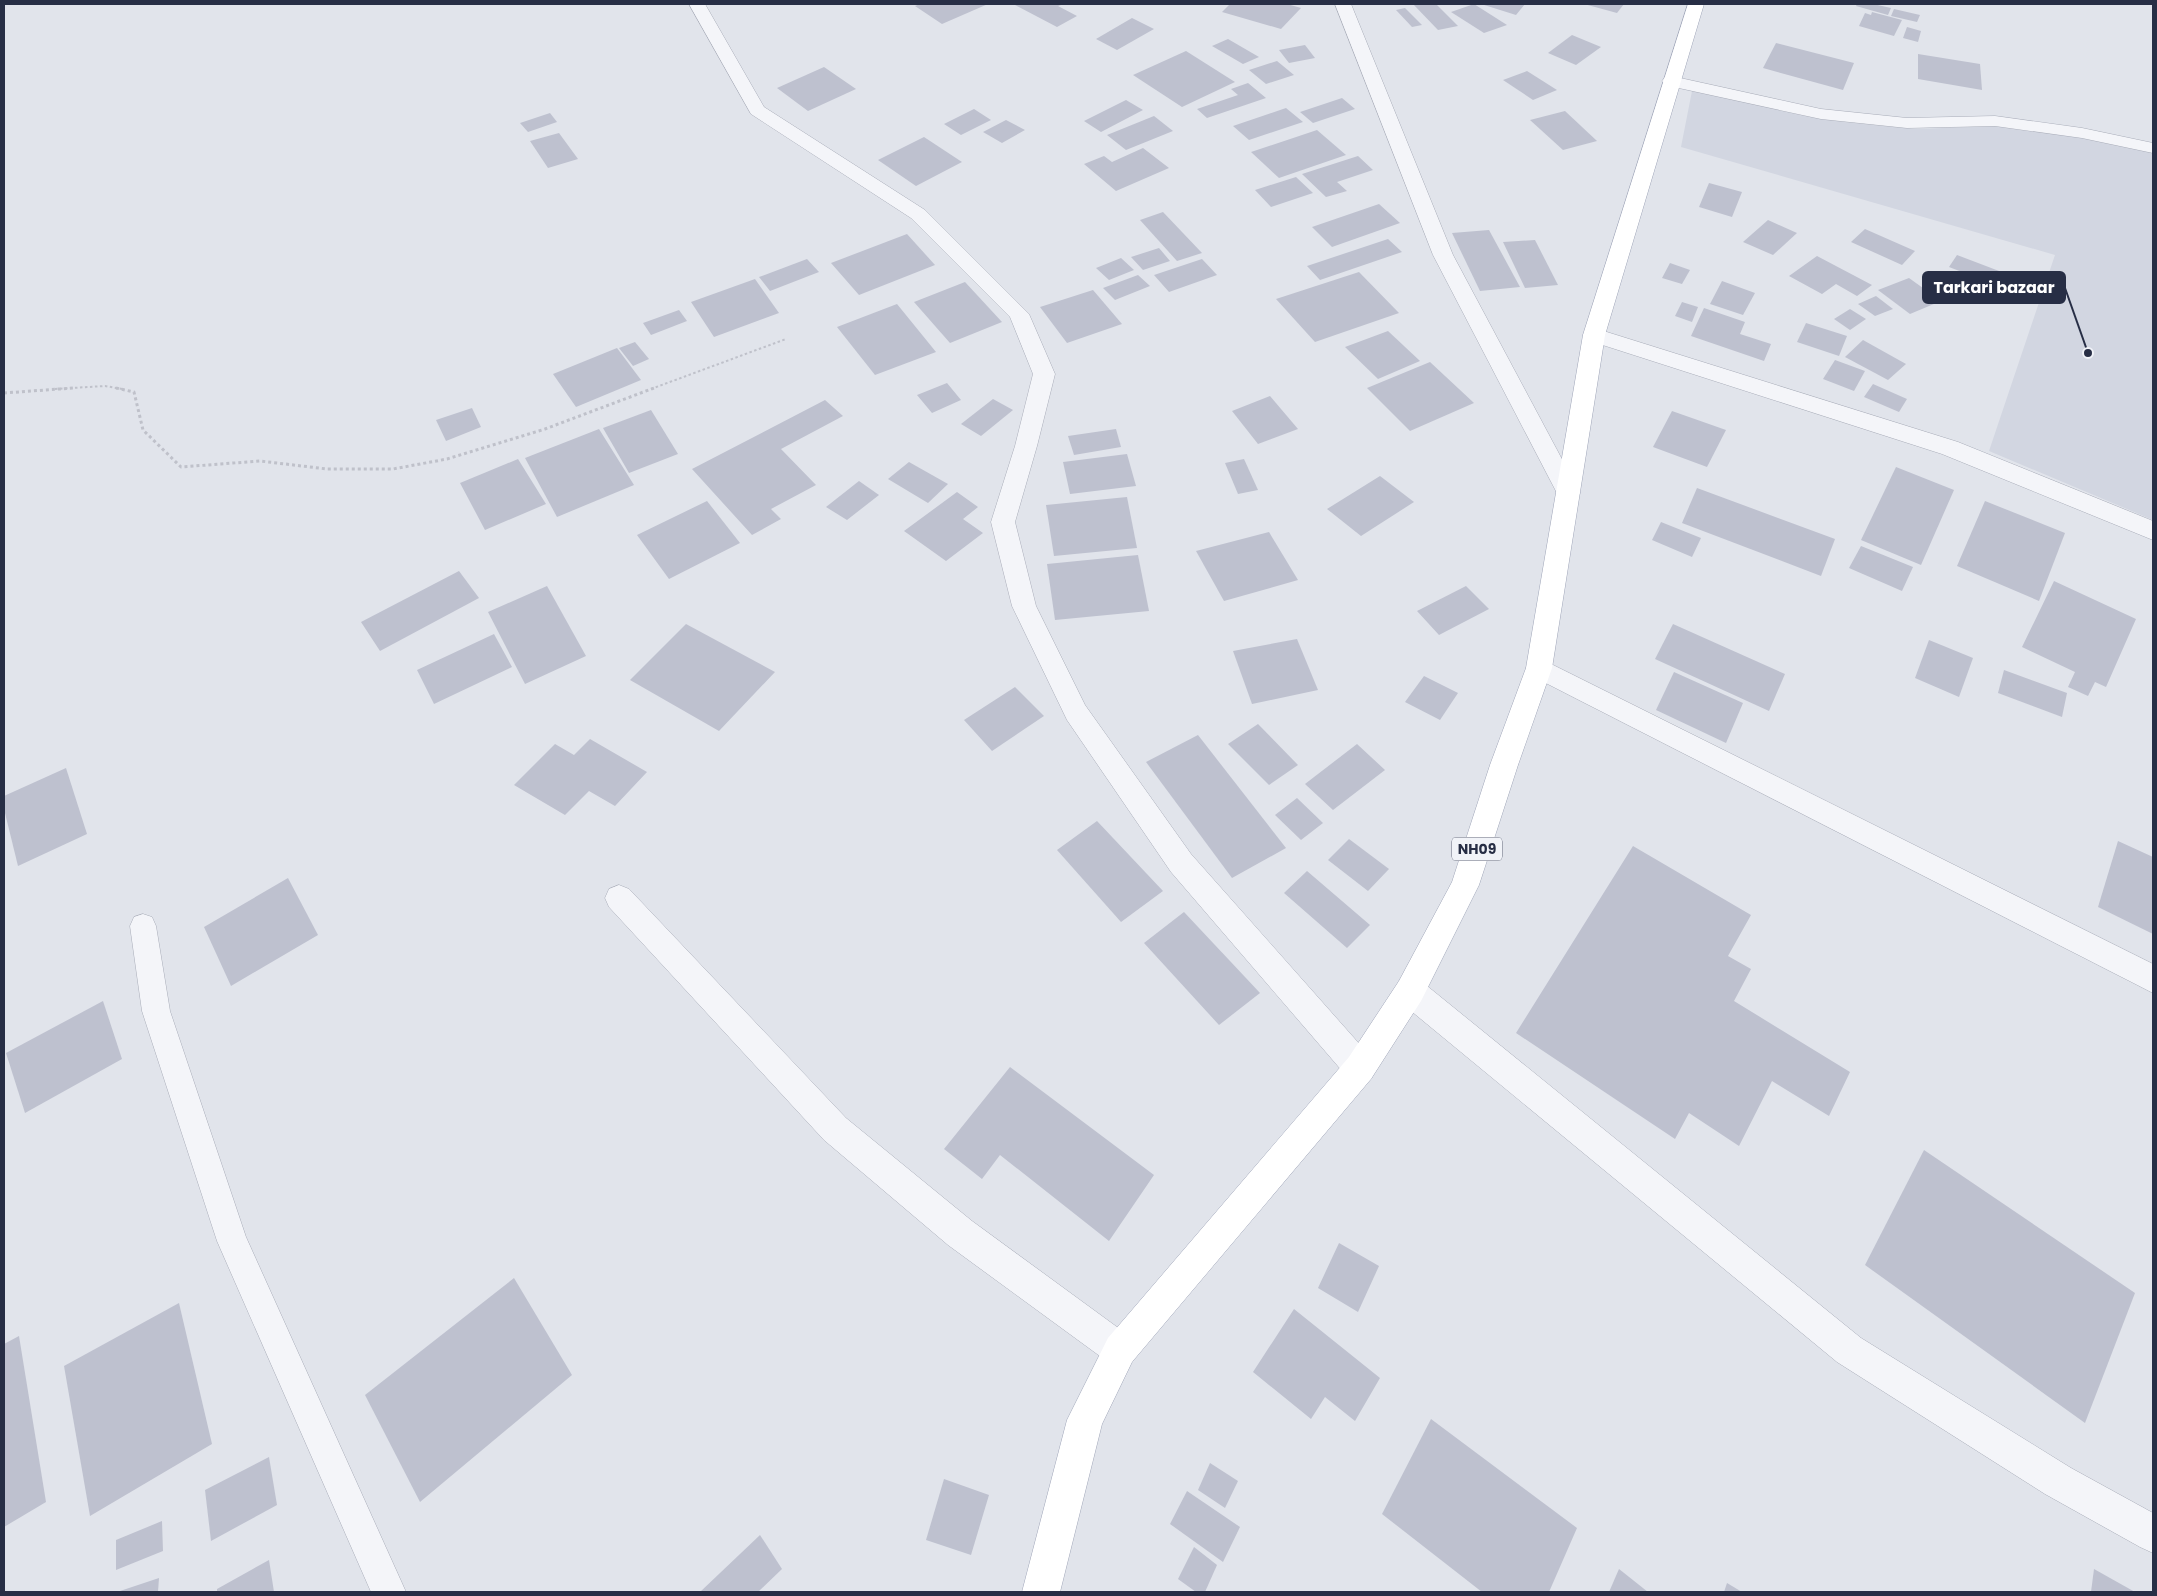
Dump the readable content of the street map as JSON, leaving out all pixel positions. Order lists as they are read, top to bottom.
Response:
{
  "streets": {
    "main road": ["NH09"]
  },
  "places": ["Tarkari bazaar"]
}
